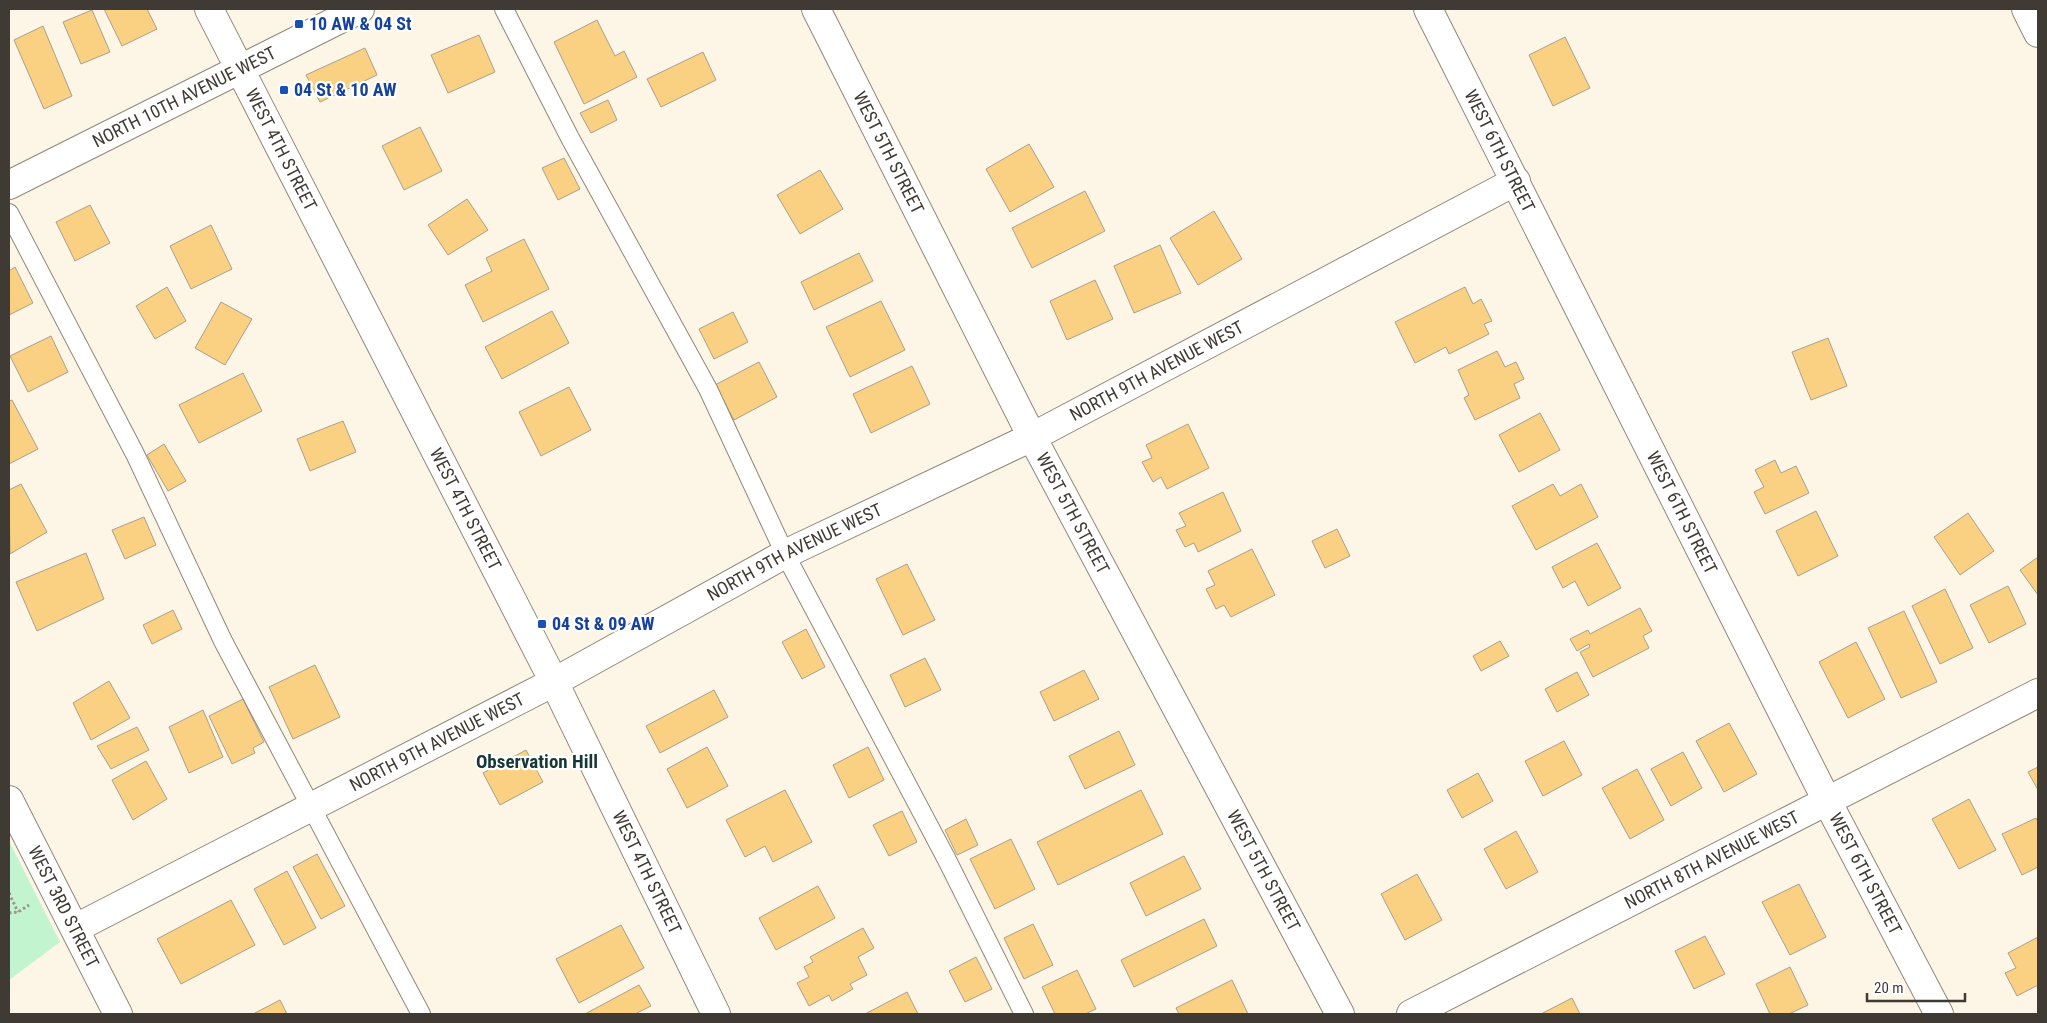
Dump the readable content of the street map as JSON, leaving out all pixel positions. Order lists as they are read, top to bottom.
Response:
{
  "streets": {
    "street": [
      "NORTH 10TH AVENUE WEST",
      "WEST 4TH STREET",
      "WEST 6TH STREET",
      "WEST 5TH STREET",
      "NORTH 9TH AVENUE WEST",
      "NORTH 8TH AVENUE WEST",
      "WEST 3RD STREET"
    ]
  },
  "crossings": [
    ["NORTH 10TH AVENUE WEST", "WEST 4TH STREET"],
    ["WEST 4TH STREET", "NORTH 9TH AVENUE WEST"],
    ["WEST 6TH STREET", "NORTH 9TH AVENUE WEST"],
    ["WEST 6TH STREET", "NORTH 8TH AVENUE WEST"],
    ["WEST 5TH STREET", "NORTH 9TH AVENUE WEST"],
    ["NORTH 9TH AVENUE WEST", "WEST 3RD STREET"]
  ],
  "districts": ["Observation Hill"],
  "places": {
    "transit": ["10 AW & 04 St", "04 St & 10 AW", "04 St & 09 AW"]
  },
  "scale_bar": "20 m"
}
